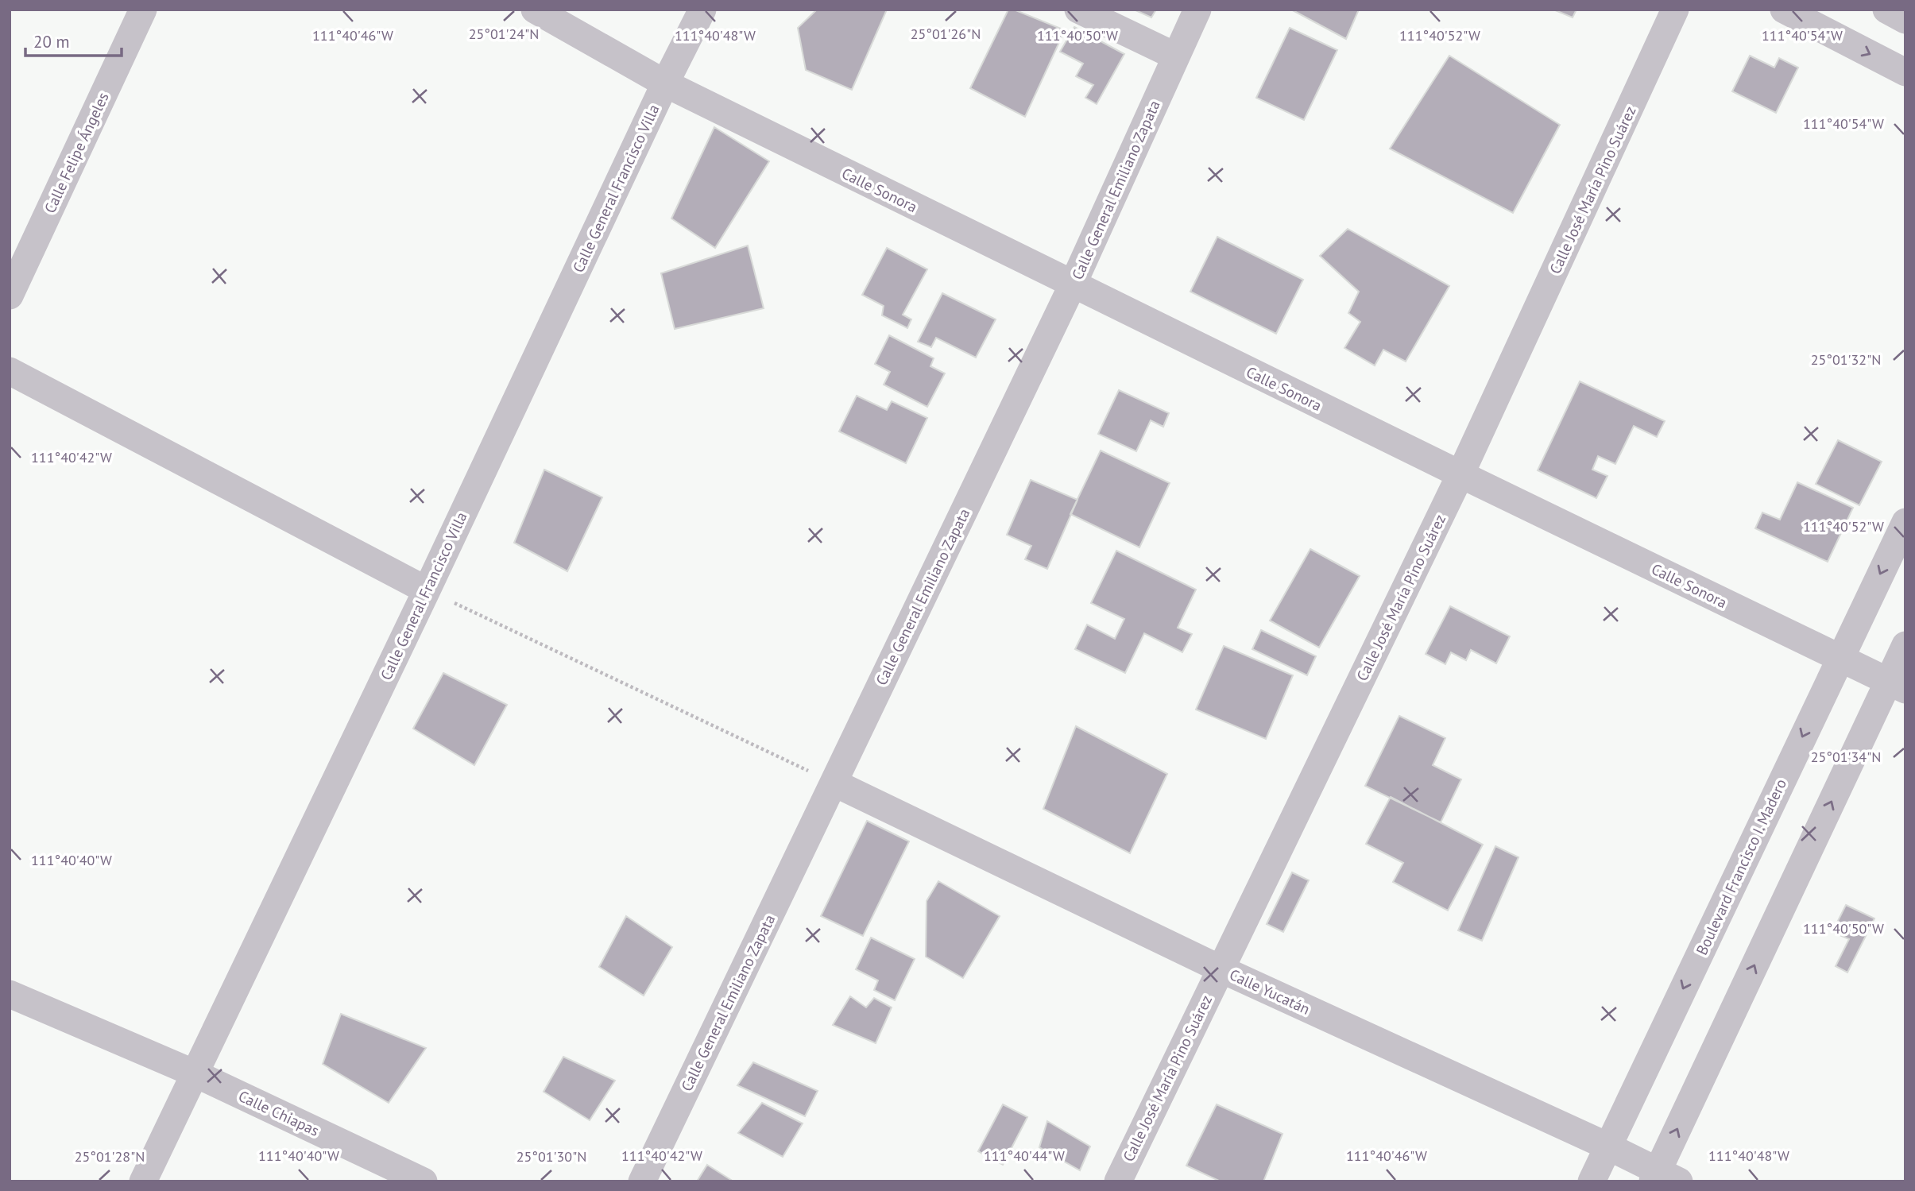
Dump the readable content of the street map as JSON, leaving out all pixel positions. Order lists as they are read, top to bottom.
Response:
{
  "streets": {
    "street": [
      "Calle Felipe Ángeles",
      "Calle General Francisco Villa",
      "Calle Sonora",
      "Calle General Emiliano Zapata",
      "Calle José María Pino Suárez",
      "Boulevard Francisco I. Madero",
      "Calle Yucatán",
      "Calle Chiapas"
    ]
  },
  "crossings": [
    ["Calle General Francisco Villa", "Calle Sonora"],
    ["Calle General Francisco Villa", "Calle Chiapas"],
    ["Calle Sonora", "Calle General Emiliano Zapata"],
    ["Calle Sonora", "Calle José María Pino Suárez"],
    ["Calle Sonora", "Boulevard Francisco I. Madero"],
    ["Calle General Emiliano Zapata", "Calle Yucatán"],
    ["Calle José María Pino Suárez", "Calle Yucatán"],
    ["Boulevard Francisco I. Madero", "Calle Yucatán"]
  ],
  "scale_bar": "20 m",
  "coordinates": [
    "25°01'24\"N",
    "25°01'26\"N",
    "111°40'46\"W",
    "111°40'48\"W",
    "111°40'50\"W",
    "111°40'52\"W",
    "111°40'54\"W",
    "25°01'32\"N",
    "111°40'42\"W",
    "25°01'34\"N",
    "111°40'40\"W",
    "111°40'44\"W",
    "25°01'28\"N",
    "25°01'30\"N"
  ]
}
